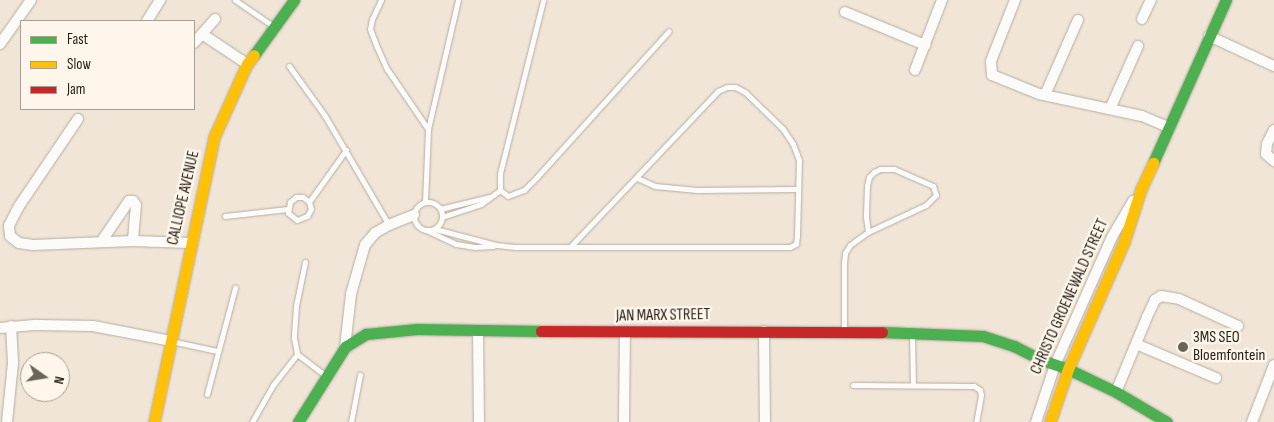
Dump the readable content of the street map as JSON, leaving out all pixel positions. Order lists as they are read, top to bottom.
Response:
{
  "streets": {
    "street": ["CALLIOPE AVENUE", "CHRISTO GROENEWALD STREET", "JAN MARX STREET"]
  },
  "crossings": [
    ["CHRISTO GROENEWALD STREET", "JAN MARX STREET"]
  ],
  "places": ["3MS SEO Bloemfontein"],
  "legend": ["Fast", "Slow", "Jam"],
  "north": "right"
}
